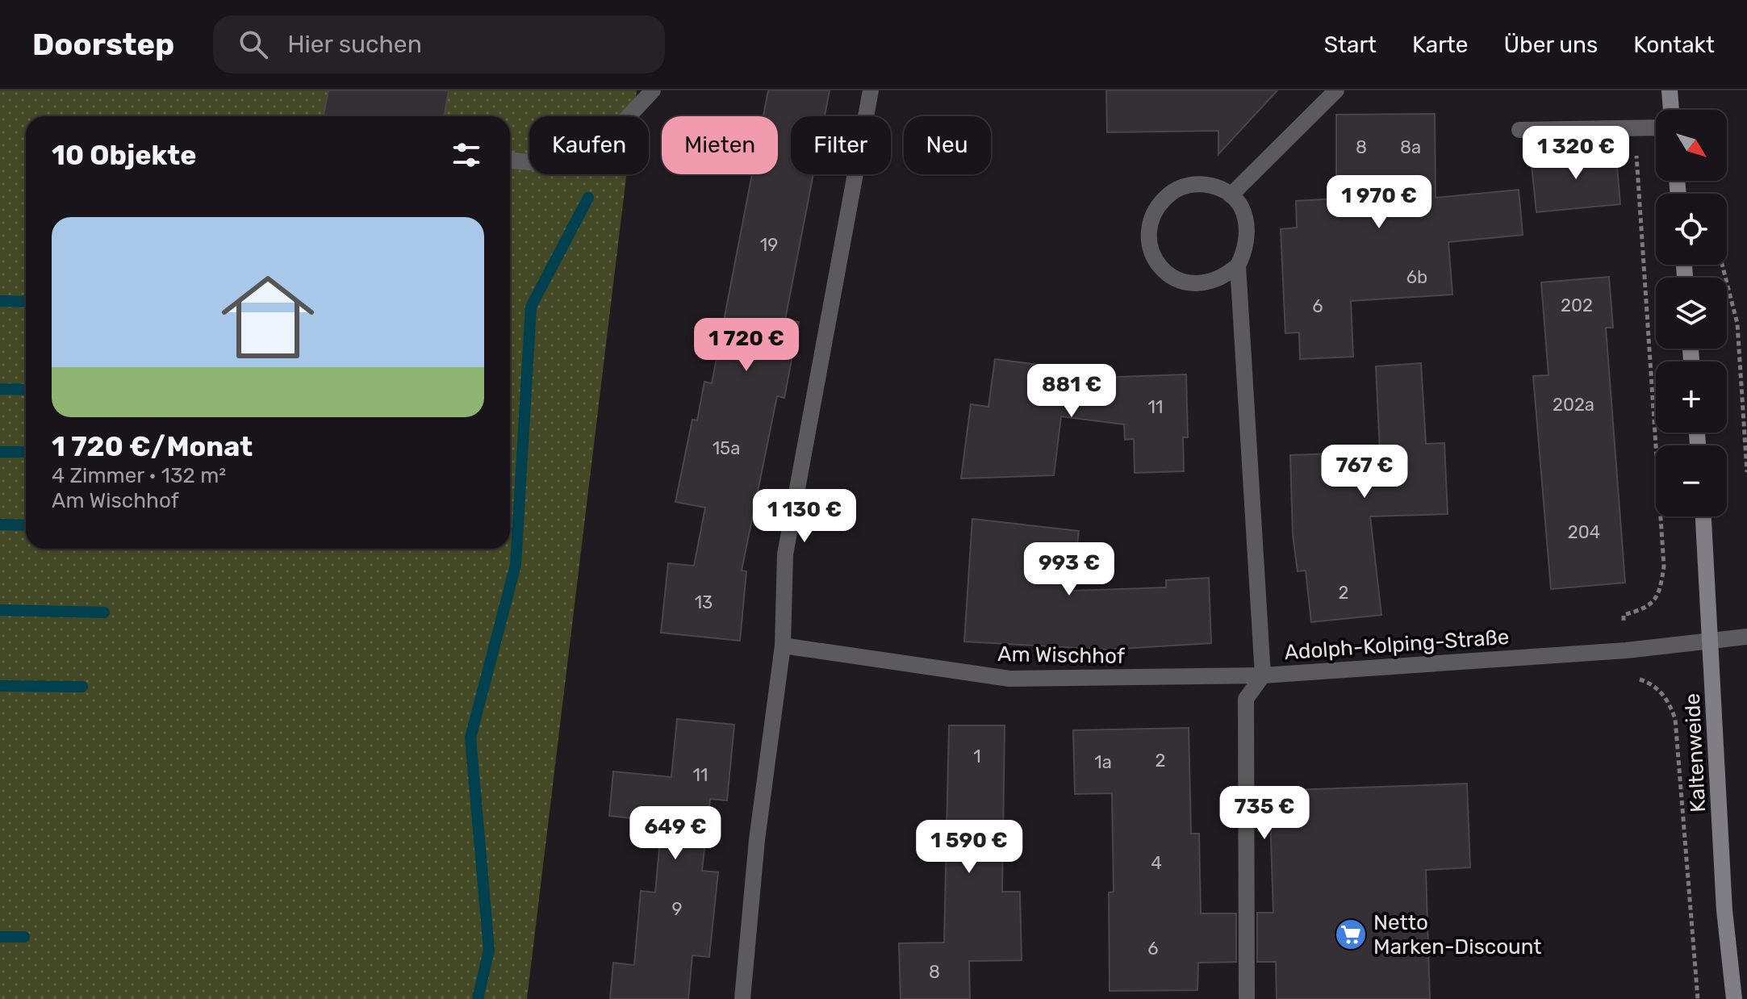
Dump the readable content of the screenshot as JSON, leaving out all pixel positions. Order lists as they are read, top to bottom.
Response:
{
  "streets": {
    "main road": ["Kaltenweide"],
    "street": ["Adolph-Kolping-Straße", "Am Wischhof"]
  },
  "crossings": [
    ["Adolph-Kolping-Straße", "Am Wischhof"],
    ["Adolph-Kolping-Straße", "Kaltenweide"]
  ],
  "places": {
    "supermarket": ["Netto Marken-Discount"]
  },
  "house_numbers": [
    "8",
    "8a",
    "19",
    "6b",
    "202",
    "6",
    "202a",
    "11",
    "15a",
    "204",
    "2",
    "13",
    "1",
    "2",
    "1a",
    "11",
    "4",
    "9",
    "6",
    "8"
  ],
  "north": "bottom right",
  "page": {
    "header": "Doorstep",
    "search": "Hier suchen",
    "nav": [
      "Start",
      "Karte",
      "Über uns",
      "Kontakt"
    ],
    "map_buttons": ["+", "−"],
    "chip": [
      "Kaufen",
      "Mieten",
      "Filter",
      "Neu"
    ],
    "heading": "10 Objekte",
    "price": [
      "1 320 €",
      "1 970 €",
      "1 720 €",
      "881 €",
      "767 €",
      "1 130 €",
      "993 €",
      "735 €",
      "649 €",
      "1 590 €"
    ],
    "list": [
      {
        "name": "1 720 €/Monat",
        "note": "4 Zimmer · 132 m² · Am Wischhof"
      }
    ]
  }
}
